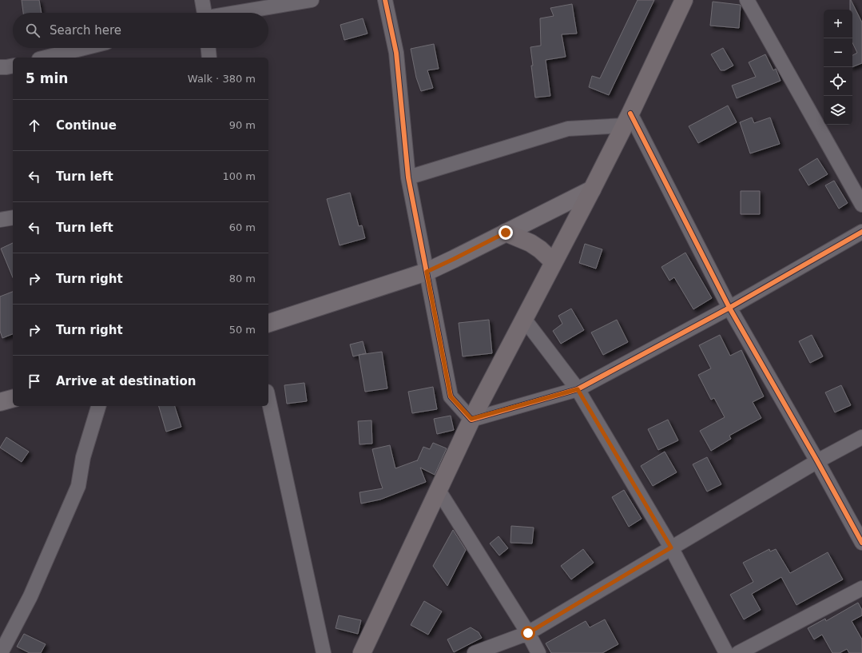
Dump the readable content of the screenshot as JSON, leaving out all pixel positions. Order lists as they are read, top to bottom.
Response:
{
  "page": {
    "map_buttons": ["+", "−"],
    "search": "Search here",
    "heading": ["5 min", "Walk · 380 m"],
    "list": [
      ["Continue", "90 m"],
      ["Turn left", "100 m"],
      ["Turn left", "60 m"],
      ["Turn right", "80 m"],
      ["Turn right", "50 m"],
      "Arrive at destination"
    ]
  }
}
